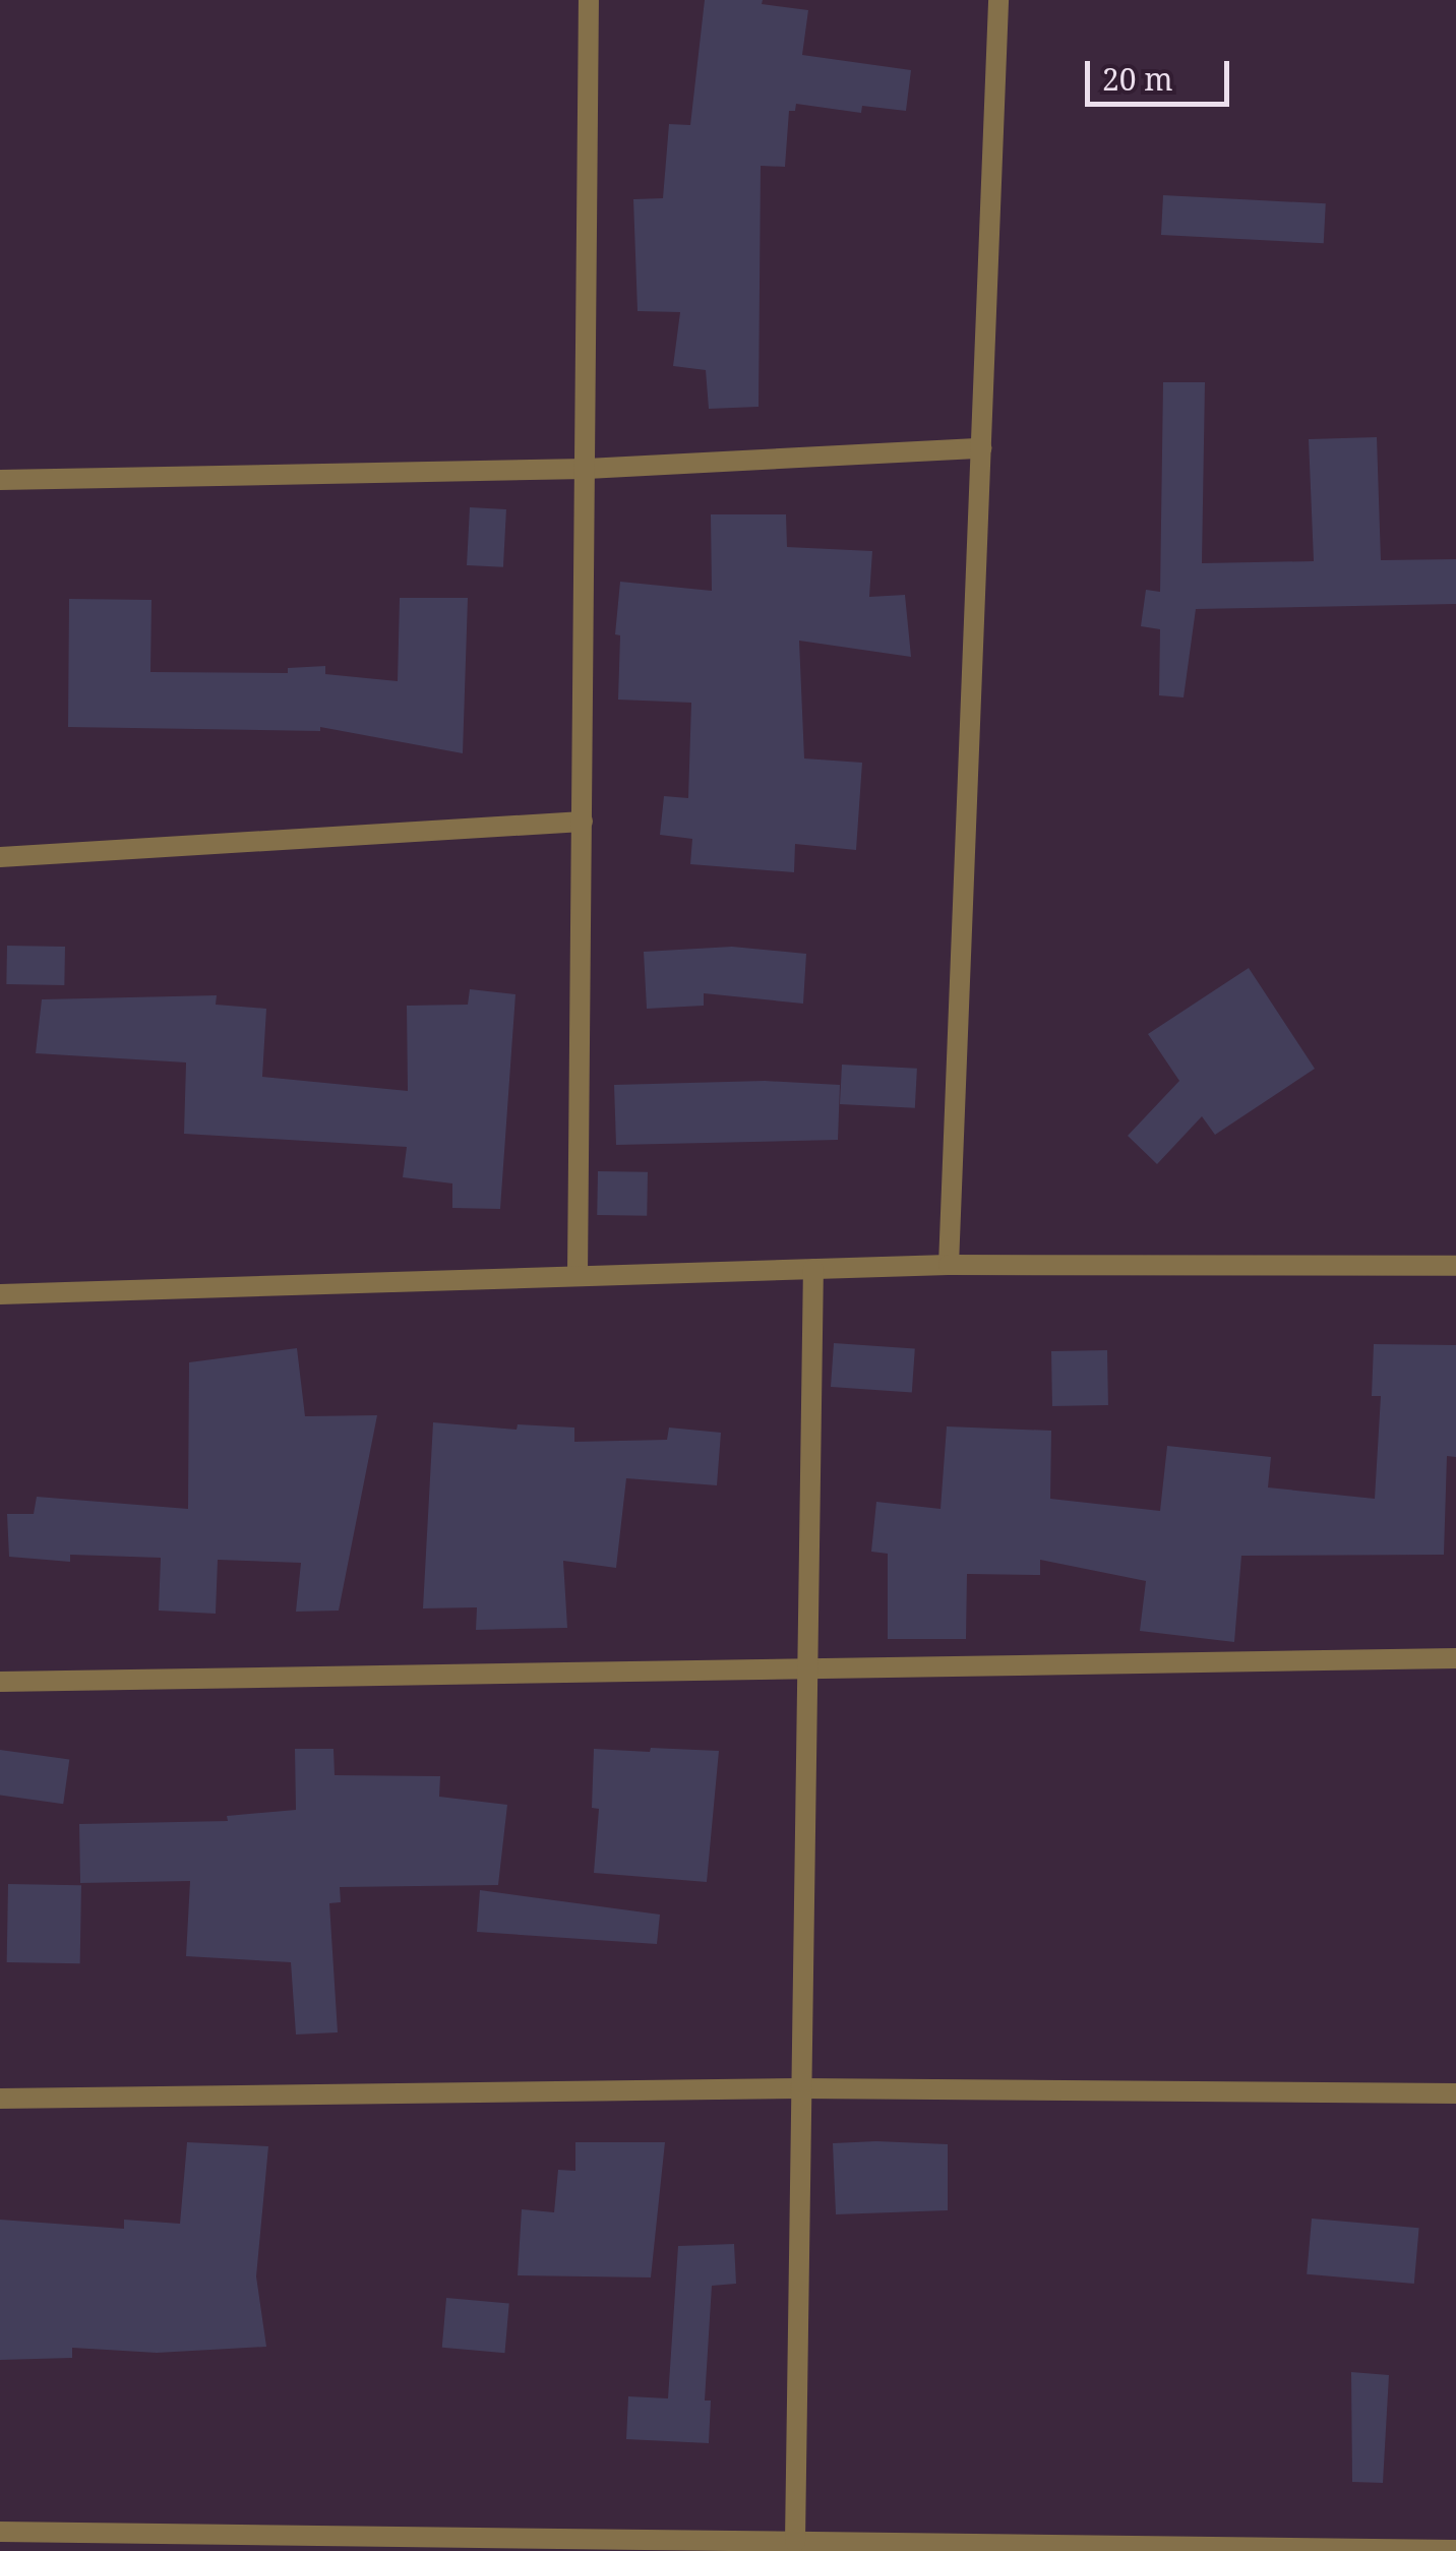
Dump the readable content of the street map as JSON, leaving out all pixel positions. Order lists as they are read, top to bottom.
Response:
{
  "scale_bar": "20 m"
}
